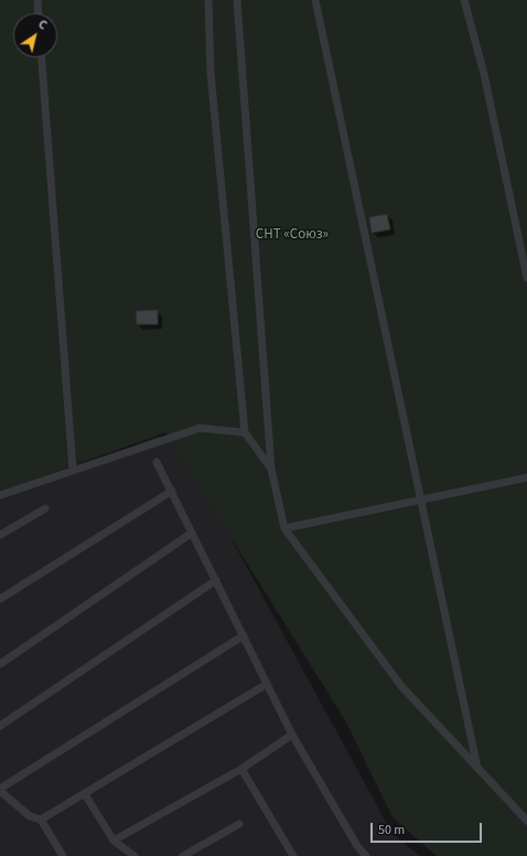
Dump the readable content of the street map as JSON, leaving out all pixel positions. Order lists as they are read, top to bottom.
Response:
{
  "parks": ["СНТ «Союз»"],
  "scale_bar": "50 m",
  "north": "top right"
}
